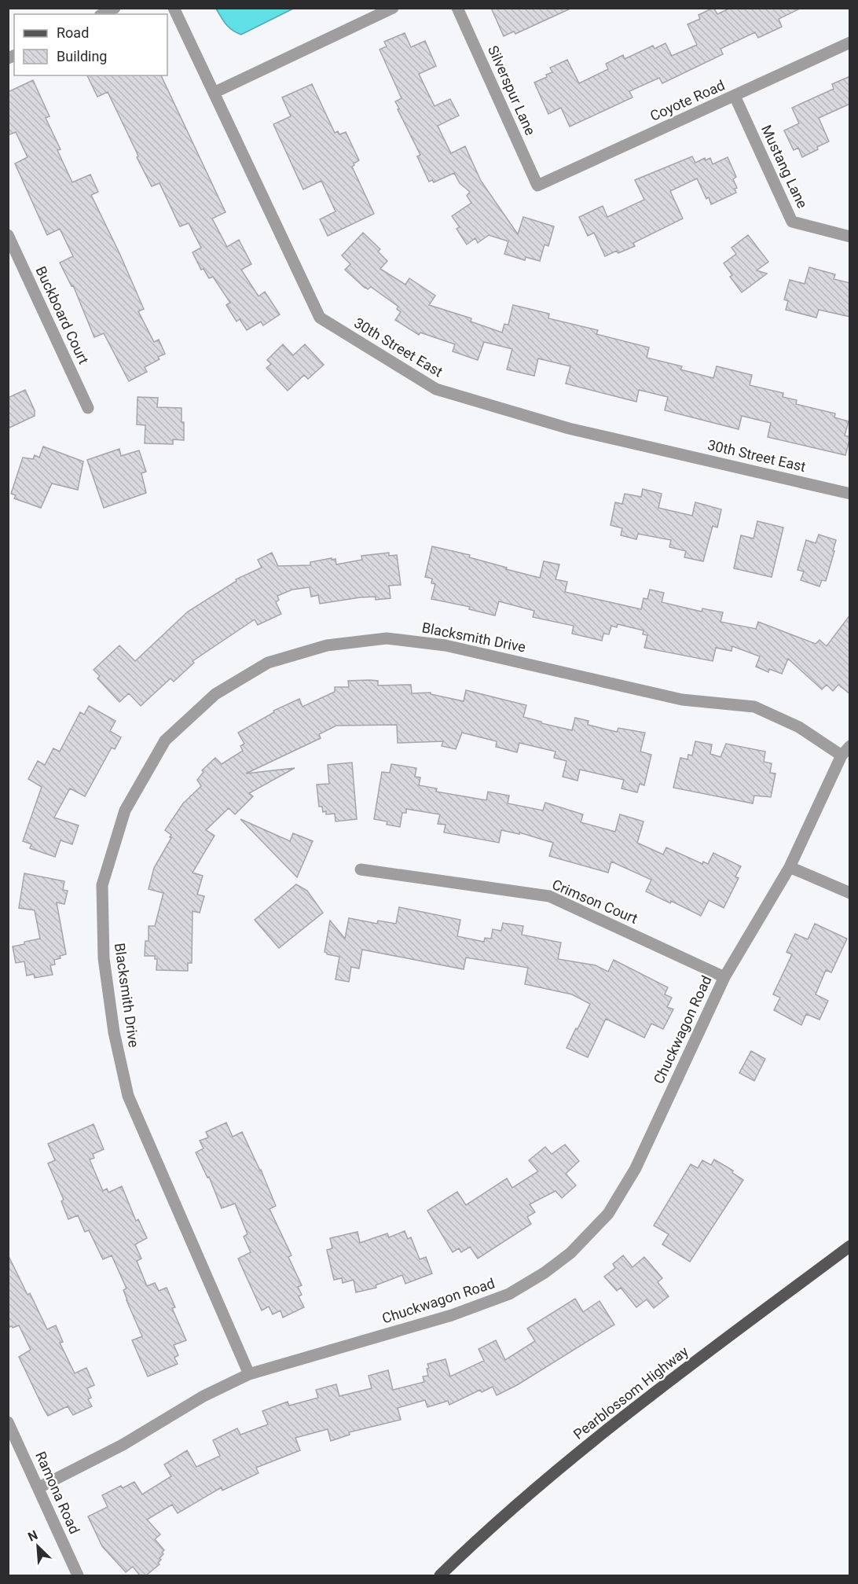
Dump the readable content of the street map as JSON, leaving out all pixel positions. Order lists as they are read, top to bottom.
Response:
{
  "streets": {
    "main road": ["Pearblossom Highway"],
    "street": [
      "Silverspur Lane",
      "Coyote Road",
      "Mustang Lane",
      "Buckboard Court",
      "30th Street East",
      "Blacksmith Drive",
      "Crimson Court",
      "Chuckwagon Road",
      "Ramona Road"
    ]
  },
  "crossings": [
    ["Silverspur Lane", "Coyote Road"],
    ["Coyote Road", "Mustang Lane"],
    ["Blacksmith Drive", "Chuckwagon Road"],
    ["Crimson Court", "Chuckwagon Road"],
    ["Chuckwagon Road", "Ramona Road"]
  ],
  "legend": ["Road", "Building"],
  "north": "top left"
}
